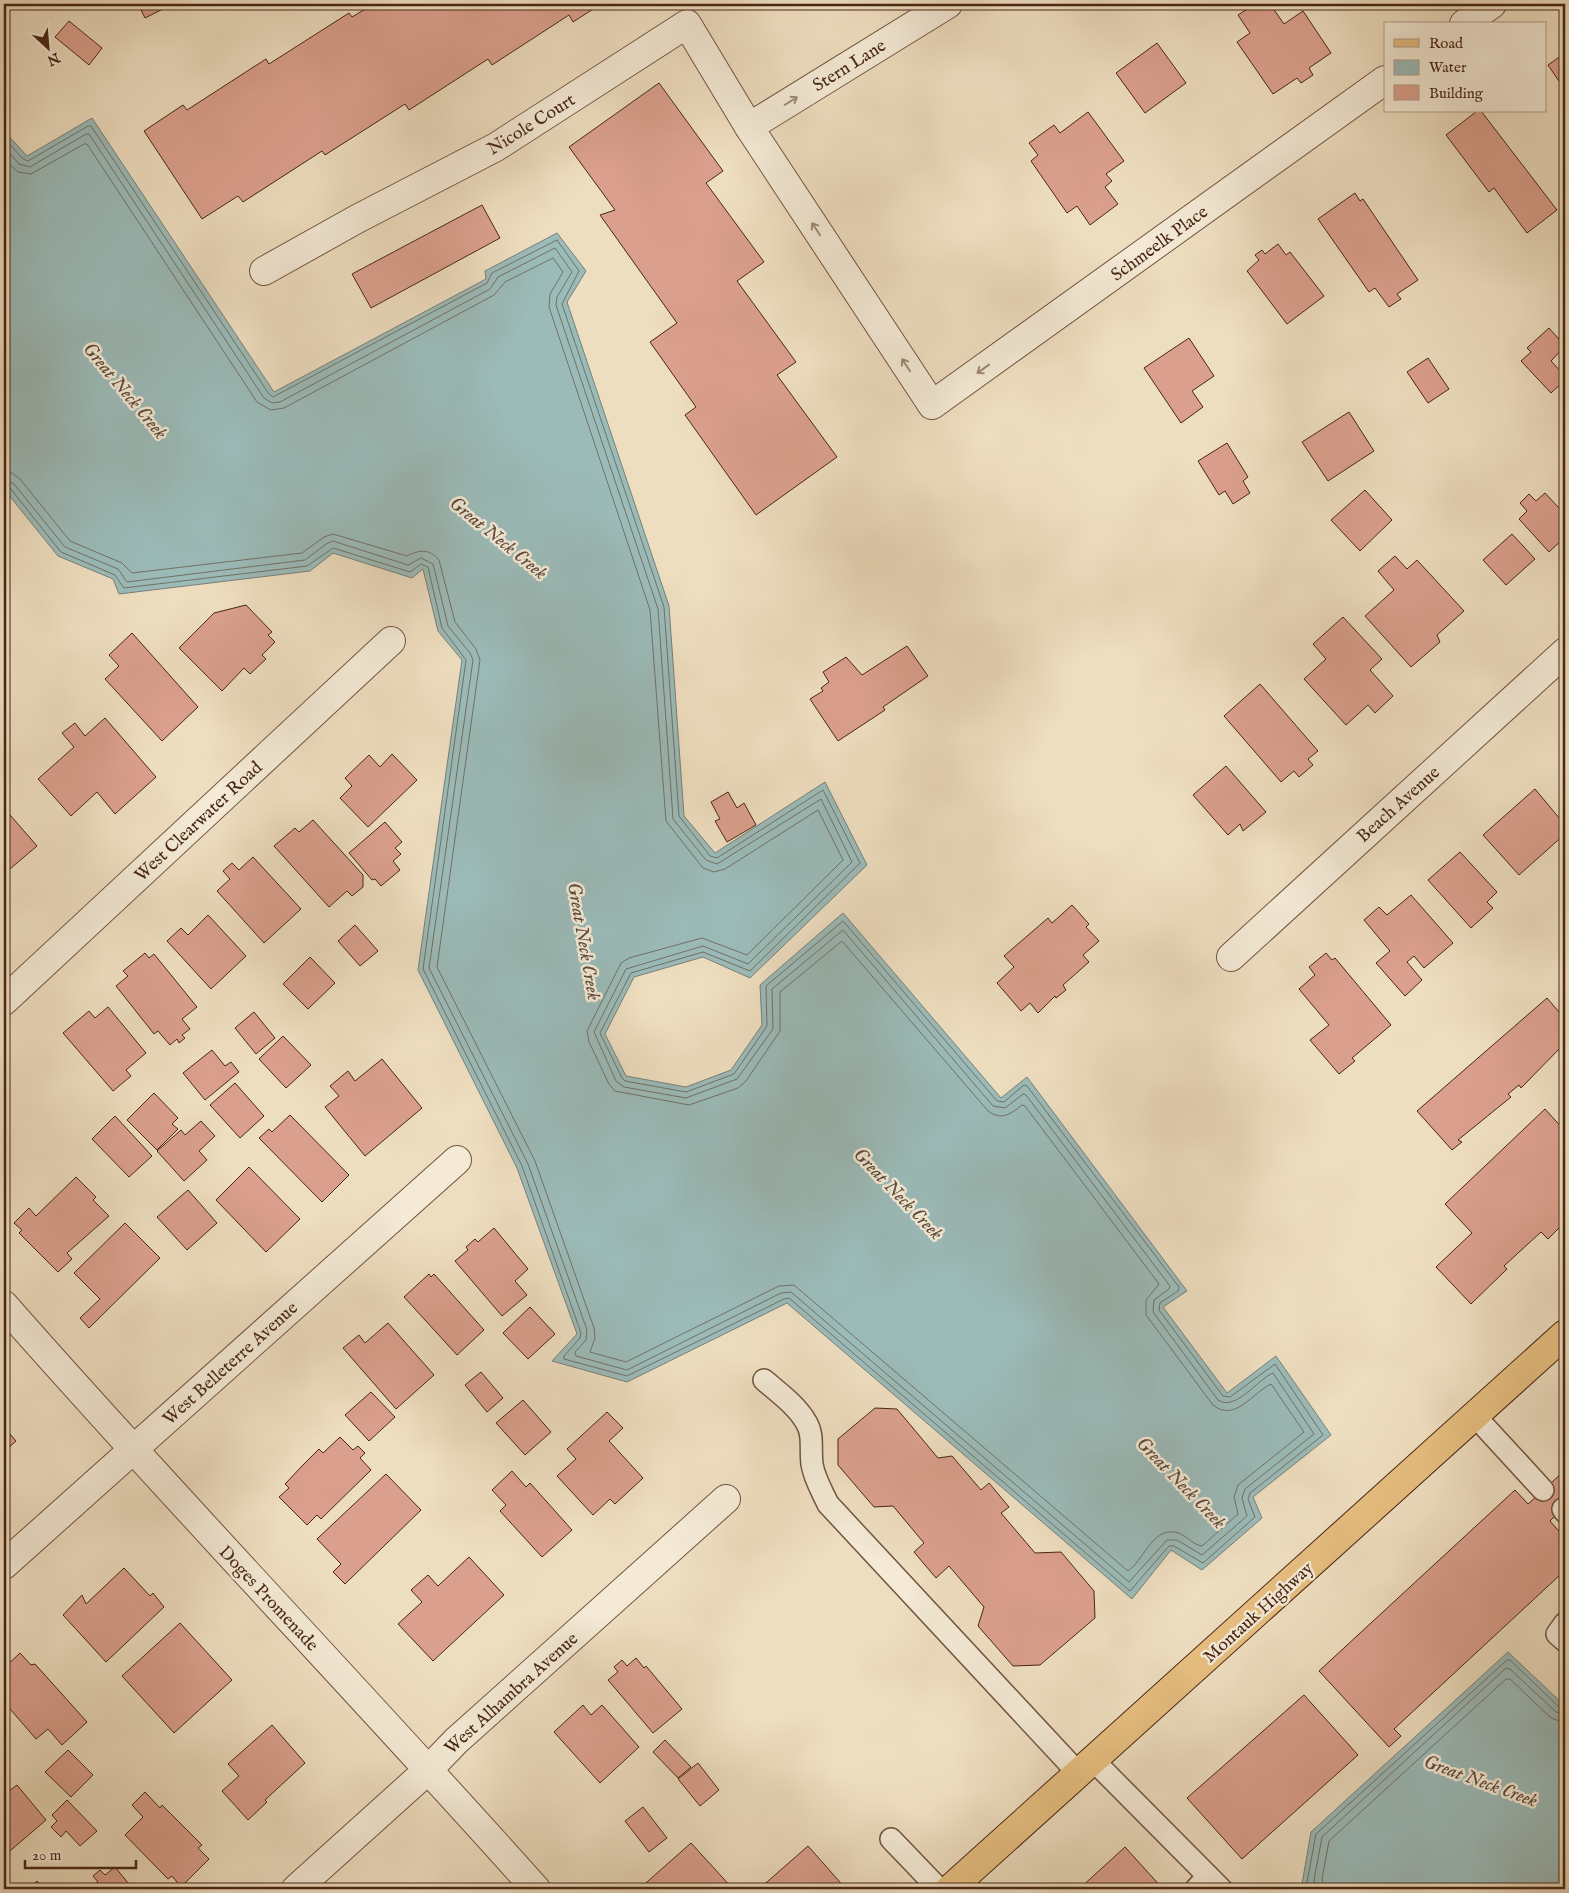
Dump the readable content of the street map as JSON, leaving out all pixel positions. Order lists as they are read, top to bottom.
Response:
{
  "streets": {
    "main road": ["Montauk Highway"],
    "street": [
      "Stern Lane",
      "Nicole Court",
      "Schmeelk Place",
      "Beach Avenue",
      "West Clearwater Road",
      "West Belleterre Avenue",
      "Doges Promenade",
      "West Alhambra Avenue"
    ]
  },
  "crossings": [
    ["Stern Lane", "Nicole Court"],
    ["Stern Lane", "Schmeelk Place"],
    ["Nicole Court", "Schmeelk Place"],
    ["West Belleterre Avenue", "Doges Promenade"],
    ["Doges Promenade", "West Alhambra Avenue"]
  ],
  "one_way": ["Stern Lane"],
  "water": ["Great Neck Creek"],
  "legend": ["Road", "Water", "Building"],
  "scale_bar": "20 m",
  "north": "bottom right"
}
